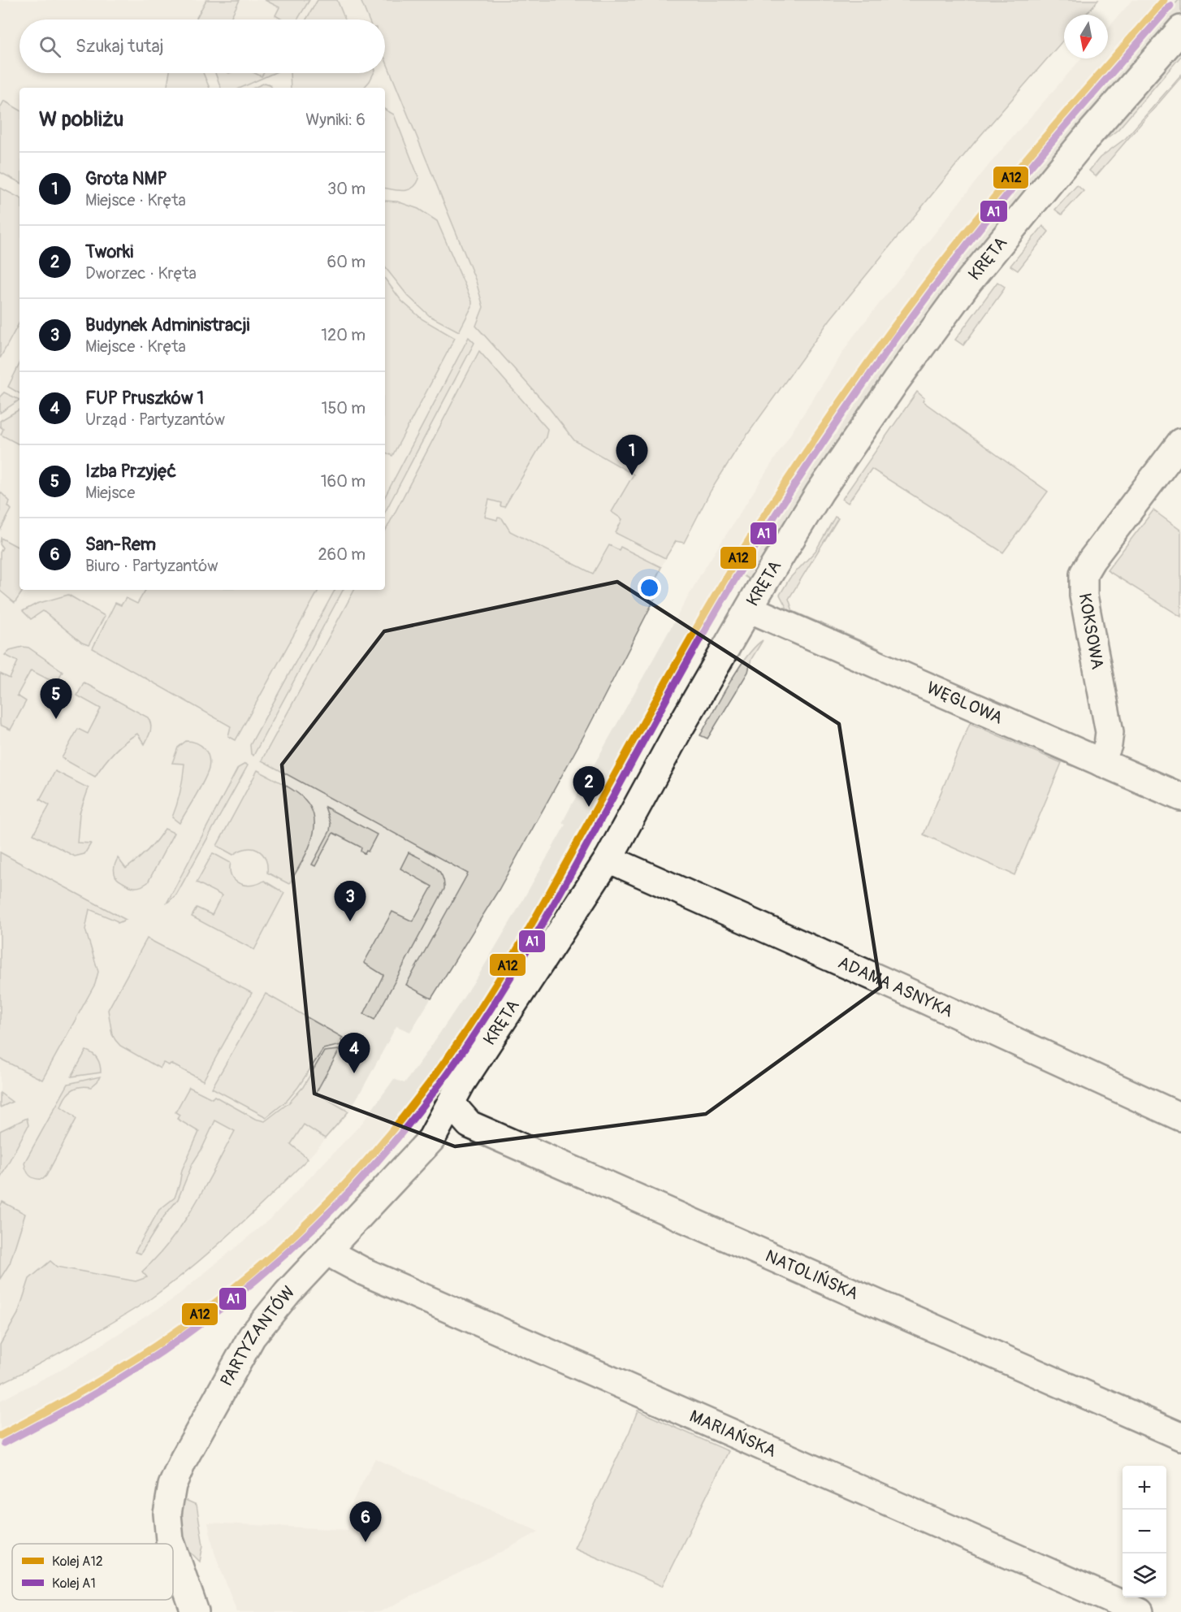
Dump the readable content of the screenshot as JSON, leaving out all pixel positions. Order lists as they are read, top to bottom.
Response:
{
  "streets": {
    "street": [
      "KRĘTA",
      "KOKSOWA",
      "WĘGLOWA",
      "ADAMA ASNYKA",
      "NATOLIŃSKA",
      "PARTYZANTÓW",
      "MARIAŃSKA"
    ]
  },
  "crossings": [
    ["KRĘTA", "WĘGLOWA"],
    ["KRĘTA", "ADAMA ASNYKA"],
    ["KRĘTA", "NATOLIŃSKA"],
    ["KRĘTA", "PARTYZANTÓW"],
    ["KOKSOWA", "WĘGLOWA"],
    ["NATOLIŃSKA", "PARTYZANTÓW"],
    ["PARTYZANTÓW", "MARIAŃSKA"]
  ],
  "lines": ["rail line A12", "rail line A1"],
  "legend": ["Kolej A12", "Kolej A1"],
  "north": "bottom",
  "page": {
    "search": "Szukaj tutaj",
    "heading": ["W pobliżu", "Wyniki: 6"],
    "list": [
      {
        "mark": "1",
        "name": "Grota NMP",
        "note": "Miejsce · Kręta",
        "value": "30 m"
      },
      {
        "mark": "2",
        "name": "Tworki",
        "note": "Dworzec · Kręta",
        "value": "60 m"
      },
      {
        "mark": "3",
        "name": "Budynek Administracji",
        "note": "Miejsce · Kręta",
        "value": "120 m"
      },
      {
        "mark": "4",
        "name": "FUP Pruszków 1",
        "note": "Urząd · Partyzantów",
        "value": "150 m"
      },
      {
        "mark": "5",
        "name": "Izba Przyjęć",
        "note": "Miejsce",
        "value": "160 m"
      },
      {
        "mark": "6",
        "name": "San-Rem",
        "note": "Biuro · Partyzantów",
        "value": "260 m"
      }
    ],
    "pins": [
      "1",
      "5",
      "2",
      "3",
      "4",
      "6"
    ],
    "map_buttons": ["+", "−"]
  }
}
